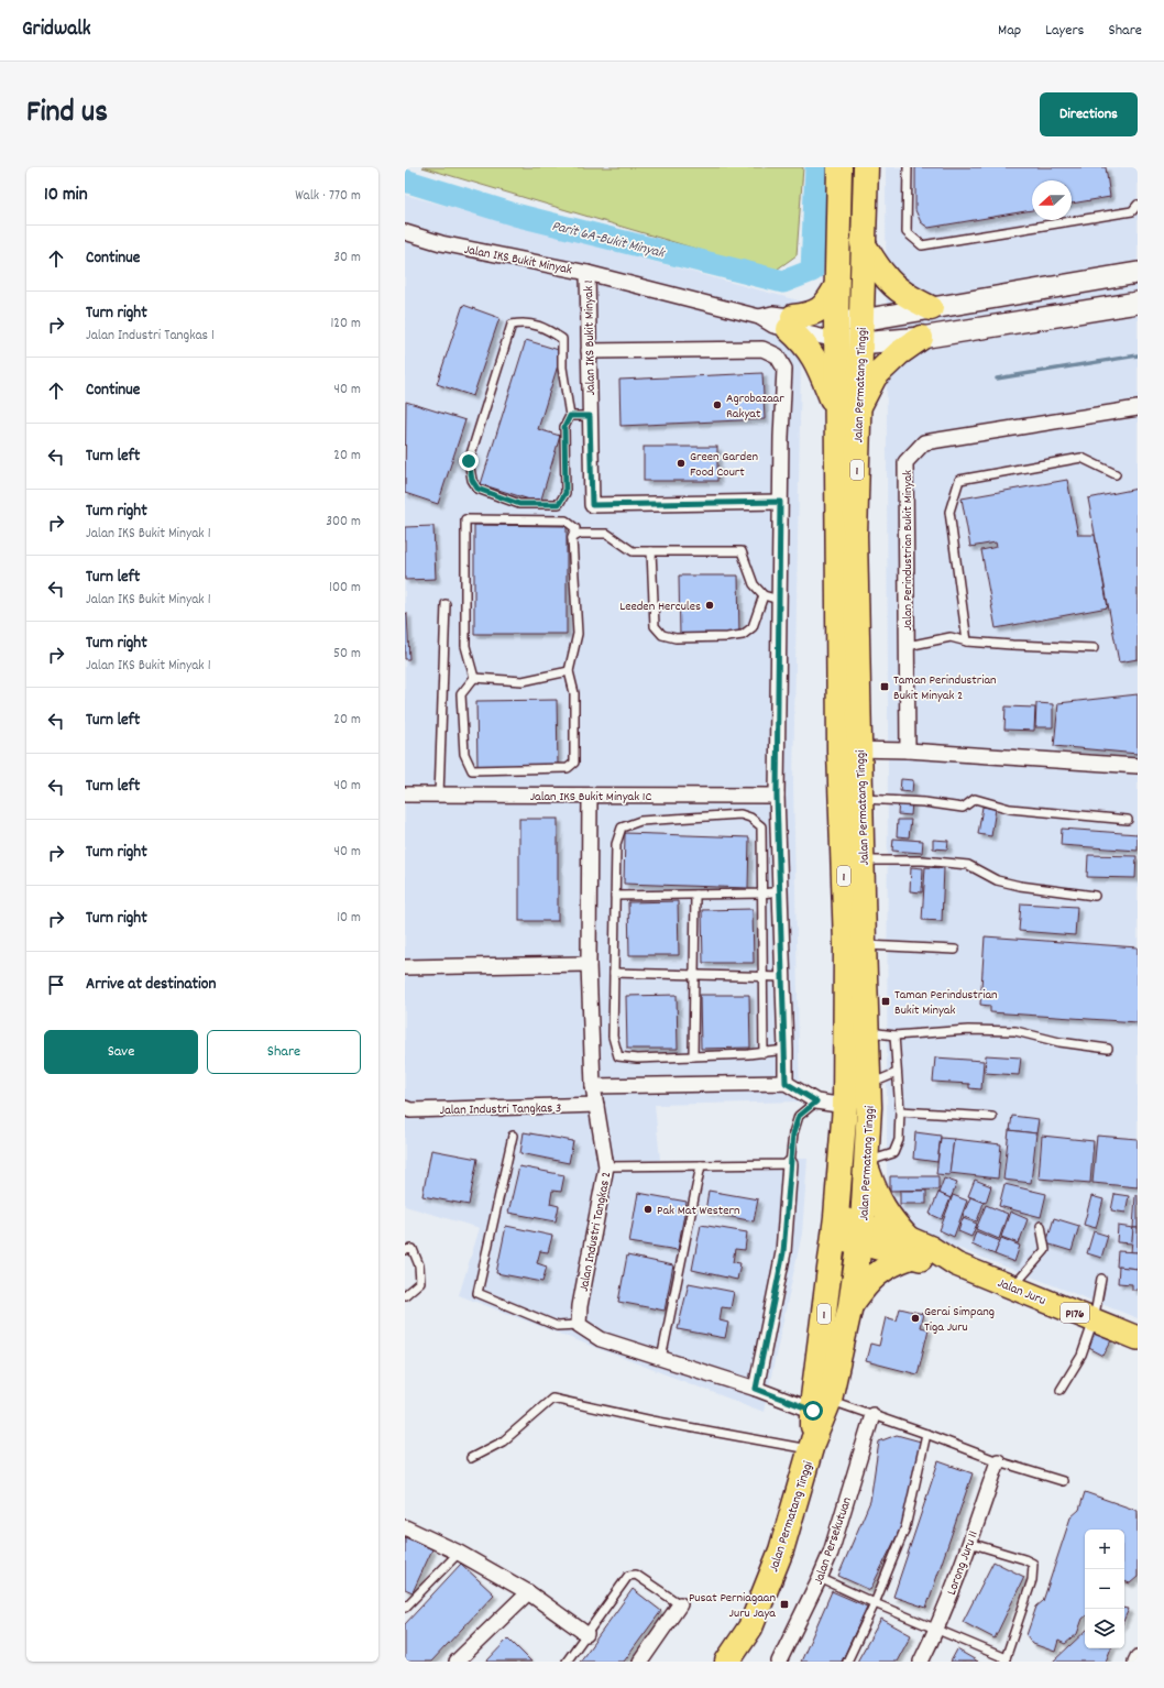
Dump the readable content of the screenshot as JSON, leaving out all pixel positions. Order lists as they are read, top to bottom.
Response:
{
  "streets": {
    "highway": ["Jalan Permatang Tinggi", "1"],
    "main road": ["Jalan Juru", "P176"],
    "street": [
      "Jalan IKS Bukit Minyak",
      "Jalan IKS Bukit Minyak 1",
      "Jalan Perindustrian Bukit Minyak",
      "Jalan IKS Bukit Minyak 1C",
      "Jalan Industri Tangkas 3",
      "Jalan Industri Tangkas 2",
      "Jalan Persekutuan",
      "Lorong Juru 11"
    ]
  },
  "crossings": [
    ["Jalan IKS Bukit Minyak", "Jalan IKS Bukit Minyak 1"],
    ["Jalan IKS Bukit Minyak", "Jalan Permatang Tinggi"],
    ["Jalan Permatang Tinggi", "Jalan Juru"],
    ["Jalan IKS Bukit Minyak 1C", "Jalan Industri Tangkas 2"],
    ["Jalan Industri Tangkas 3", "Jalan Industri Tangkas 2"]
  ],
  "water": ["Parit 6A-Bukit Minyak"],
  "places": {
    "other": [
      "Agrobazaar Rakyat",
      "Green Garden Food Court",
      "Leeden Hercules",
      "Pak Mat Western",
      "Gerai Simpang Tiga Juru"
    ],
    "transit": ["Taman Perindustrian Bukit Minyak 2", "Taman Perindustrian Bukit Minyak", "Pusat Perniagaan Juru Jaya"]
  },
  "north": "left",
  "page": {
    "header": "Gridwalk",
    "nav": ["Map", "Layers", "Share"],
    "title": "Find us",
    "buttons": [
      "Directions",
      ["Save", "Share"]
    ],
    "heading": ["10 min", "Walk · 770 m"],
    "list": [
      ["Continue", "30 m"],
      ["Turn right", "Jalan Industri Tangkas 1", "120 m"],
      ["Continue", "40 m"],
      ["Turn left", "20 m"],
      ["Turn right", "Jalan IKS Bukit Minyak 1", "300 m"],
      ["Turn left", "Jalan IKS Bukit Minyak 1", "100 m"],
      ["Turn right", "Jalan IKS Bukit Minyak 1", "50 m"],
      ["Turn left", "20 m"],
      ["Turn left", "40 m"],
      ["Turn right", "40 m"],
      ["Turn right", "10 m"],
      "Arrive at destination"
    ],
    "map_buttons": ["+", "−"]
  }
}
